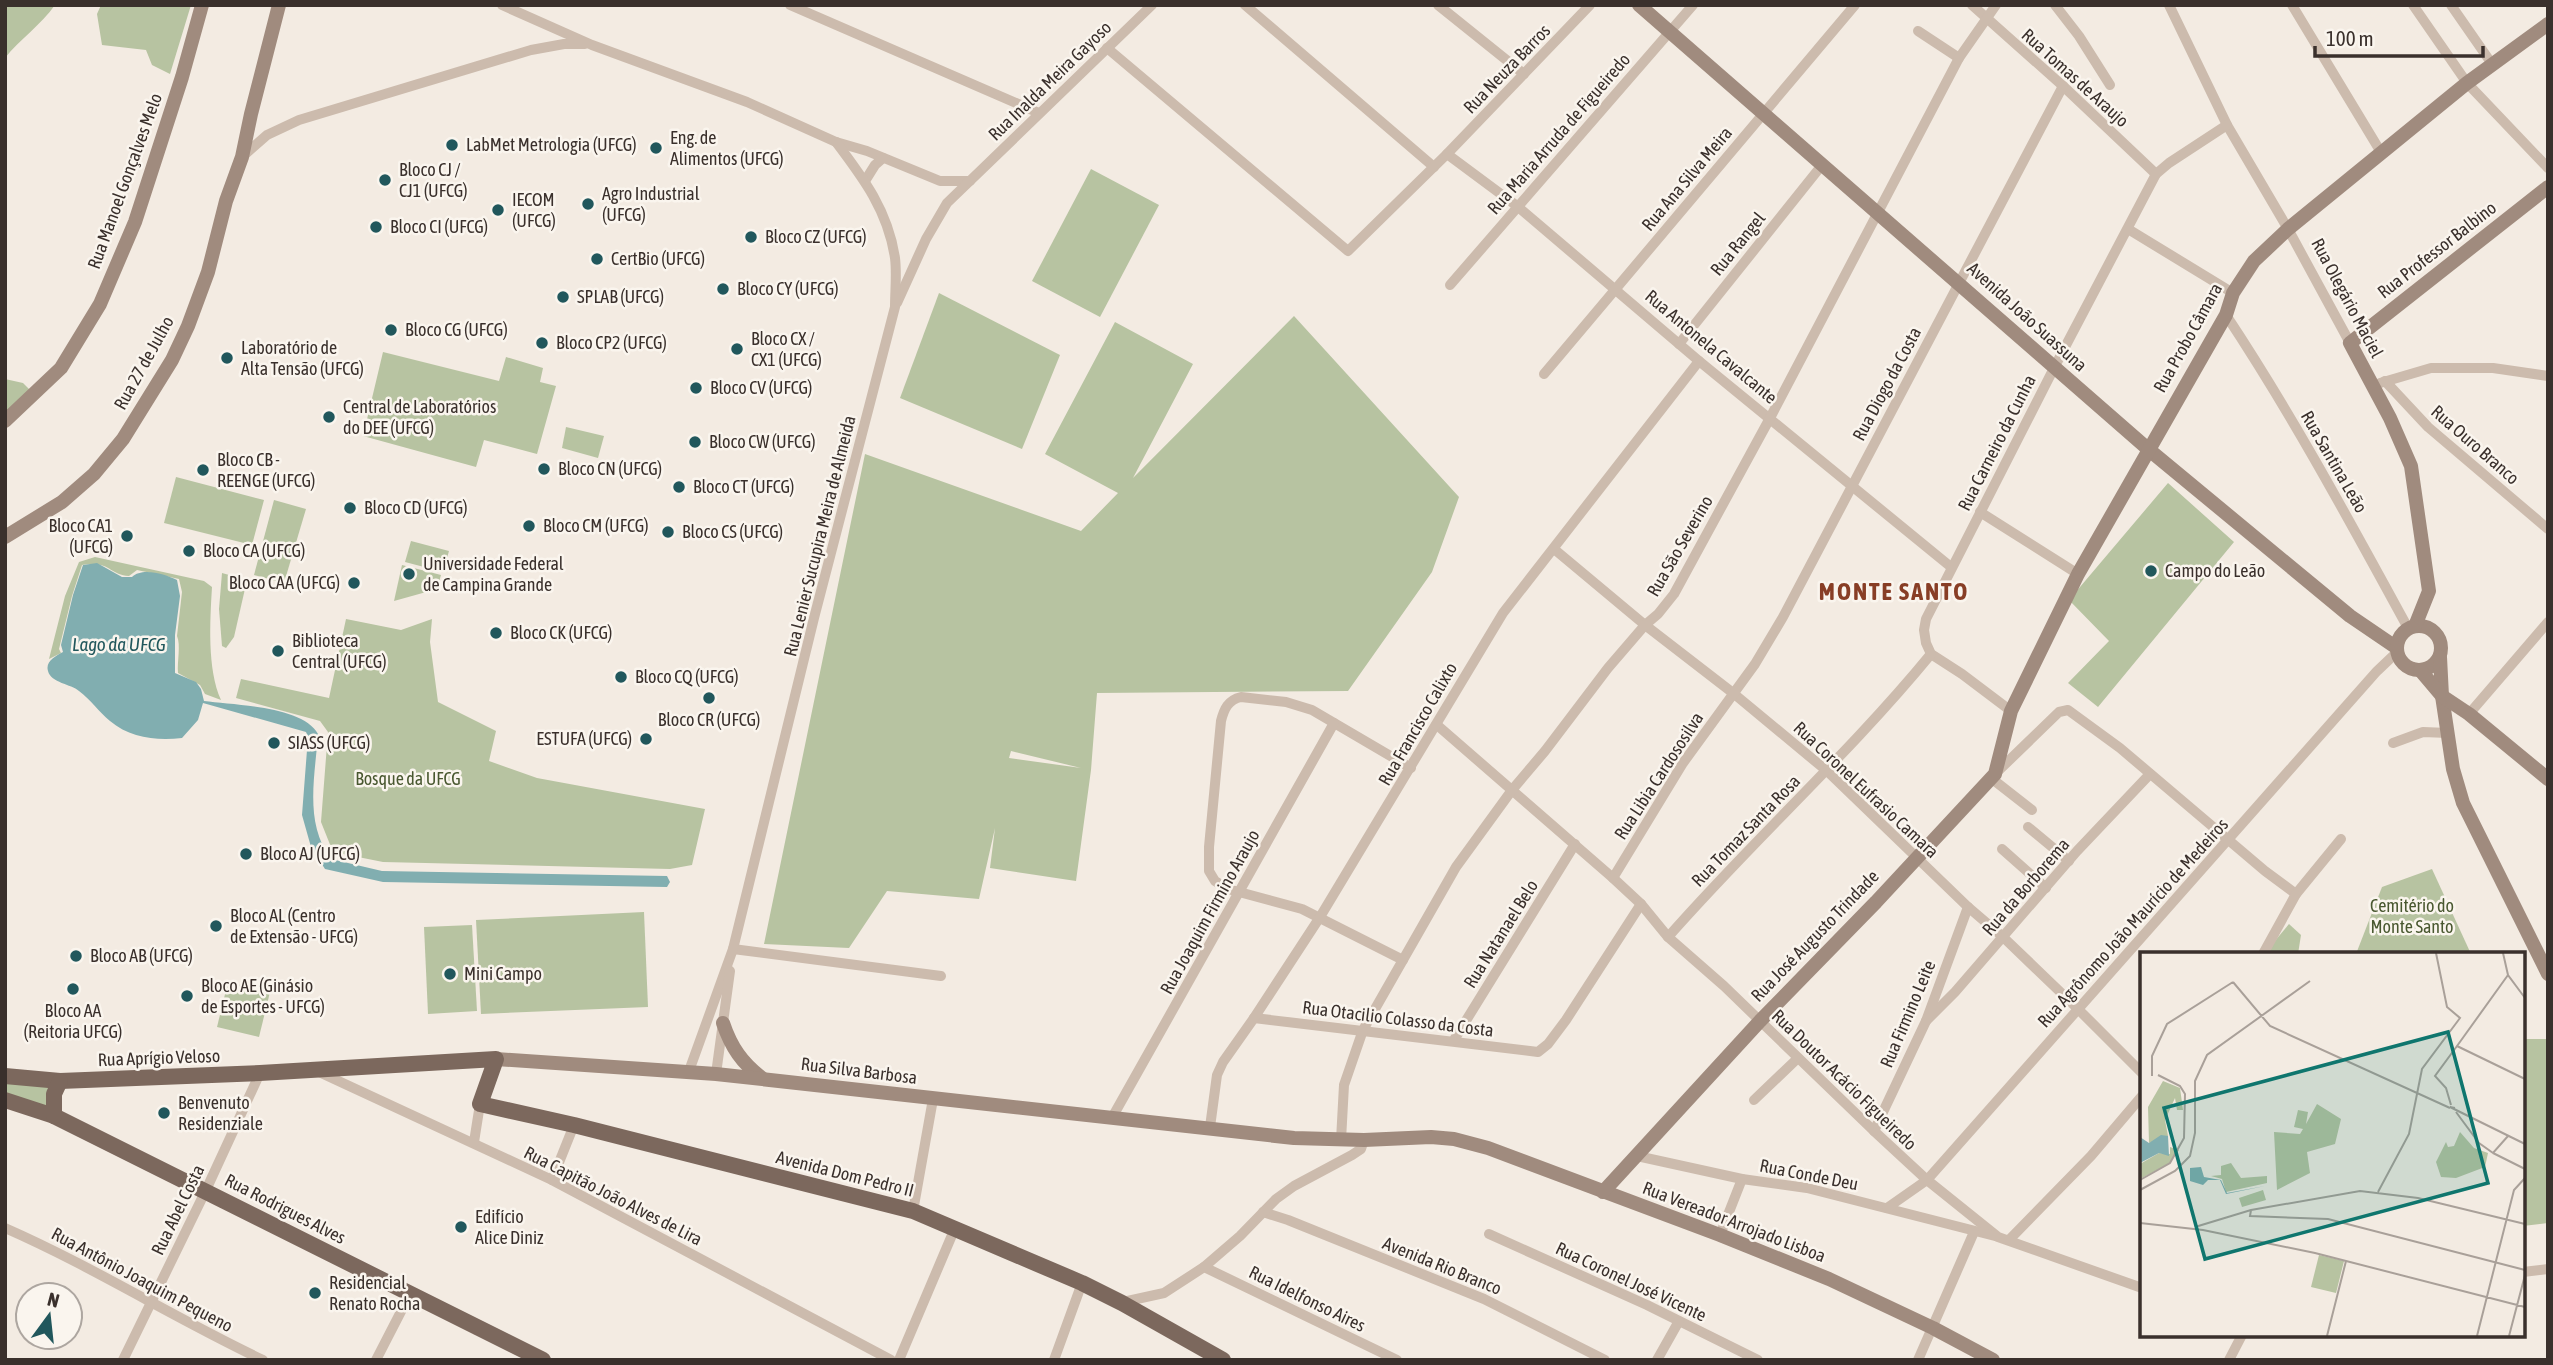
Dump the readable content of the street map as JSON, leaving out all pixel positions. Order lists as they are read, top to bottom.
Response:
{
  "streets": {
    "main road": [
      "Rua Aprígio Veloso",
      "Rua Silva Barbosa",
      "Avenida Dom Pedro II",
      "Rua Rodrigues Alves"
    ],
    "street": [
      "Rua Neuza Barros",
      "Rua Tomas de Araujo",
      "Rua Inalda Meira Gayoso",
      "Rua Maria Arruda de Figueiredo",
      "Rua Ana Silva Meira",
      "Rua Manoel Gonçalves Melo",
      "Rua Rangel",
      "Rua Professor Balbino",
      "Rua Olegário Maciel",
      "Avenida João Suassuna",
      "Rua Probo Câmara",
      "Rua Antonela Cavalcante",
      "Rua 27 de Julho",
      "Rua Diogo da Costa",
      "Rua Carneiro da Cunha",
      "Rua Ouro Branco",
      "Rua Santina Leão",
      "Rua Lenier Sucupira Meira de Almeida",
      "Rua São Severino",
      "Rua Francisco Calixto",
      "Rua Libia Cardososilva",
      "Rua Coronel Eufrasio Camara",
      "Rua Tomaz Santa Rosa",
      "Rua da Borborema",
      "Rua Joaquim Firmino Araujo",
      "Rua Agrônomo João Maurício de Medeiros",
      "Rua Natanael Belo",
      "Rua José Augusto Trindade",
      "Rua Firmino Leite",
      "Rua Otacilio Colasso da Costa",
      "Rua Doutor Acácio Figueiredo",
      "Rua Conde Deu",
      "Rua Capitão João Alves de Lira",
      "Rua Abel Costa",
      "Rua Vereador Arrojado Lisboa",
      "Avenida Rio Branco",
      "Rua Antônio Joaquim Pequeno",
      "Rua Coronel José Vicente",
      "Rua Idelfonso Aires"
    ]
  },
  "crossings": [
    ["Rua Neuza Barros", "Rua Inalda Meira Gayoso"],
    ["Rua Neuza Barros", "Rua Antonela Cavalcante"],
    ["Rua Tomas de Araujo", "Rua Diogo da Costa"],
    ["Rua Tomas de Araujo", "Rua Carneiro da Cunha"],
    ["Rua Tomas de Araujo", "Rua São Severino"],
    ["Rua Inalda Meira Gayoso", "Rua Lenier Sucupira Meira de Almeida"],
    ["Rua Maria Arruda de Figueiredo", "Avenida João Suassuna"],
    ["Rua Maria Arruda de Figueiredo", "Rua Antonela Cavalcante"],
    ["Rua Ana Silva Meira", "Avenida João Suassuna"],
    ["Rua Ana Silva Meira", "Rua Antonela Cavalcante"],
    ["Rua Rangel", "Avenida João Suassuna"],
    ["Rua Rangel", "Rua Antonela Cavalcante"],
    ["Rua Professor Balbino", "Rua Olegário Maciel"],
    ["Rua Olegário Maciel", "Avenida João Suassuna"],
    ["Rua Olegário Maciel", "Rua Probo Câmara"],
    ["Rua Olegário Maciel", "Rua Carneiro da Cunha"],
    ["Rua Olegário Maciel", "Rua Ouro Branco"],
    ["Rua Olegário Maciel", "Rua Santina Leão"],
    ["Rua Olegário Maciel", "Rua Agrônomo João Maurício de Medeiros"],
    ["Avenida João Suassuna", "Rua Probo Câmara"],
    ["Avenida João Suassuna", "Rua Diogo da Costa"],
    ["Avenida João Suassuna", "Rua Carneiro da Cunha"],
    ["Avenida João Suassuna", "Rua Santina Leão"],
    ["Avenida João Suassuna", "Rua São Severino"],
    ["Avenida João Suassuna", "Rua Agrônomo João Maurício de Medeiros"],
    ["Rua Probo Câmara", "Rua Santina Leão"],
    ["Rua Probo Câmara", "Rua José Augusto Trindade"],
    ["Rua Antonela Cavalcante", "Rua Diogo da Costa"],
    ["Rua Antonela Cavalcante", "Rua Carneiro da Cunha"],
    ["Rua Antonela Cavalcante", "Rua São Severino"],
    ["Rua Antonela Cavalcante", "Rua Francisco Calixto"],
    ["Rua Diogo da Costa", "Rua Libia Cardososilva"],
    ["Rua Diogo da Costa", "Rua Coronel Eufrasio Camara"],
    ["Rua Carneiro da Cunha", "Rua Tomaz Santa Rosa"],
    ["Rua Santina Leão", "Rua Agrônomo João Maurício de Medeiros"],
    ["Rua Lenier Sucupira Meira de Almeida", "Rua Silva Barbosa"],
    ["Rua São Severino", "Rua Coronel Eufrasio Camara"],
    ["Rua São Severino", "Rua Otacilio Colasso da Costa"],
    ["Rua São Severino", "Rua Silva Barbosa"],
    ["Rua São Severino", "Rua Doutor Acácio Figueiredo"],
    ["Rua Francisco Calixto", "Rua Coronel Eufrasio Camara"],
    ["Rua Francisco Calixto", "Rua Otacilio Colasso da Costa"],
    ["Rua Francisco Calixto", "Rua Silva Barbosa"],
    ["Rua Francisco Calixto", "Rua Doutor Acácio Figueiredo"],
    ["Rua Libia Cardososilva", "Rua Coronel Eufrasio Camara"],
    ["Rua Libia Cardososilva", "Rua Doutor Acácio Figueiredo"],
    ["Rua Coronel Eufrasio Camara", "Rua Tomaz Santa Rosa"],
    ["Rua Coronel Eufrasio Camara", "Rua da Borborema"],
    ["Rua Coronel Eufrasio Camara", "Rua Agrônomo João Maurício de Medeiros"],
    ["Rua Coronel Eufrasio Camara", "Rua José Augusto Trindade"],
    ["Rua Coronel Eufrasio Camara", "Rua Firmino Leite"],
    ["Rua Tomaz Santa Rosa", "Rua Doutor Acácio Figueiredo"],
    ["Rua da Borborema", "Rua José Augusto Trindade"],
    ["Rua da Borborema", "Rua Firmino Leite"],
    ["Rua Joaquim Firmino Araujo", "Rua Silva Barbosa"],
    ["Rua Agrônomo João Maurício de Medeiros", "Rua Doutor Acácio Figueiredo"],
    ["Rua Agrônomo João Maurício de Medeiros", "Rua Conde Deu"],
    ["Rua Natanael Belo", "Rua Otacilio Colasso da Costa"],
    ["Rua Natanael Belo", "Rua Doutor Acácio Figueiredo"],
    ["Rua José Augusto Trindade", "Rua Doutor Acácio Figueiredo"],
    ["Rua José Augusto Trindade", "Rua Conde Deu"],
    ["Rua José Augusto Trindade", "Rua Vereador Arrojado Lisboa"],
    ["Rua Firmino Leite", "Rua Doutor Acácio Figueiredo"],
    ["Rua Otacilio Colasso da Costa", "Rua Doutor Acácio Figueiredo"],
    ["Rua Aprígio Veloso", "Rua Silva Barbosa"],
    ["Rua Aprígio Veloso", "Rua Abel Costa"],
    ["Rua Silva Barbosa", "Rua Capitão João Alves de Lira"],
    ["Rua Silva Barbosa", "Rua Abel Costa"],
    ["Rua Silva Barbosa", "Rua Vereador Arrojado Lisboa"],
    ["Rua Doutor Acácio Figueiredo", "Rua Conde Deu"],
    ["Rua Rodrigues Alves", "Rua Abel Costa"],
    ["Rua Abel Costa", "Rua Antônio Joaquim Pequeno"]
  ],
  "districts": ["MONTE SANTO"],
  "water": ["Lago da UFCG"],
  "parks": ["Bosque da UFCG", "Cemitério do Monte Santo"],
  "places": [
    "LabMet Metrologia (UFCG)",
    "Eng. de Alimentos (UFCG)",
    "Bloco CJ / CJ1 (UFCG)",
    "Agro Industrial (UFCG)",
    "IECOM (UFCG)",
    "Bloco CI (UFCG)",
    "Bloco CZ (UFCG)",
    "CertBio (UFCG)",
    "Bloco CY (UFCG)",
    "SPLAB (UFCG)",
    "Bloco CG (UFCG)",
    "Bloco CP2 (UFCG)",
    "Bloco CX / CX1 (UFCG)",
    "Laboratório de Alta Tensão (UFCG)",
    "Bloco CV (UFCG)",
    "Central de Laboratórios do DEE (UFCG)",
    "Bloco CW (UFCG)",
    "Bloco CN (UFCG)",
    "Bloco CB - REENGE (UFCG)",
    "Bloco CT (UFCG)",
    "Bloco CD (UFCG)",
    "Bloco CM (UFCG)",
    "Bloco CS (UFCG)",
    "Bloco CA1 (UFCG)",
    "Bloco CA (UFCG)",
    "Campo do Leão",
    "Universidade Federal de Campina Grande",
    "Bloco CAA (UFCG)",
    "Bloco CK (UFCG)",
    "Biblioteca Central (UFCG)",
    "Bloco CQ (UFCG)",
    "Bloco CR (UFCG)",
    "ESTUFA (UFCG)",
    "SIASS (UFCG)",
    "Bloco AJ (UFCG)",
    "Bloco AL (Centro de Extensão - UFCG)",
    "Bloco AB (UFCG)",
    "Mini Campo",
    "Bloco AA (Reitoria UFCG)",
    "Bloco AE (Ginásio de Esportes - UFCG)",
    "Benvenuto Residenziale",
    "Edifício Alice Diniz",
    "Residencial Renato Rocha"
  ],
  "scale_bar": "100 m",
  "north": "top"
}
